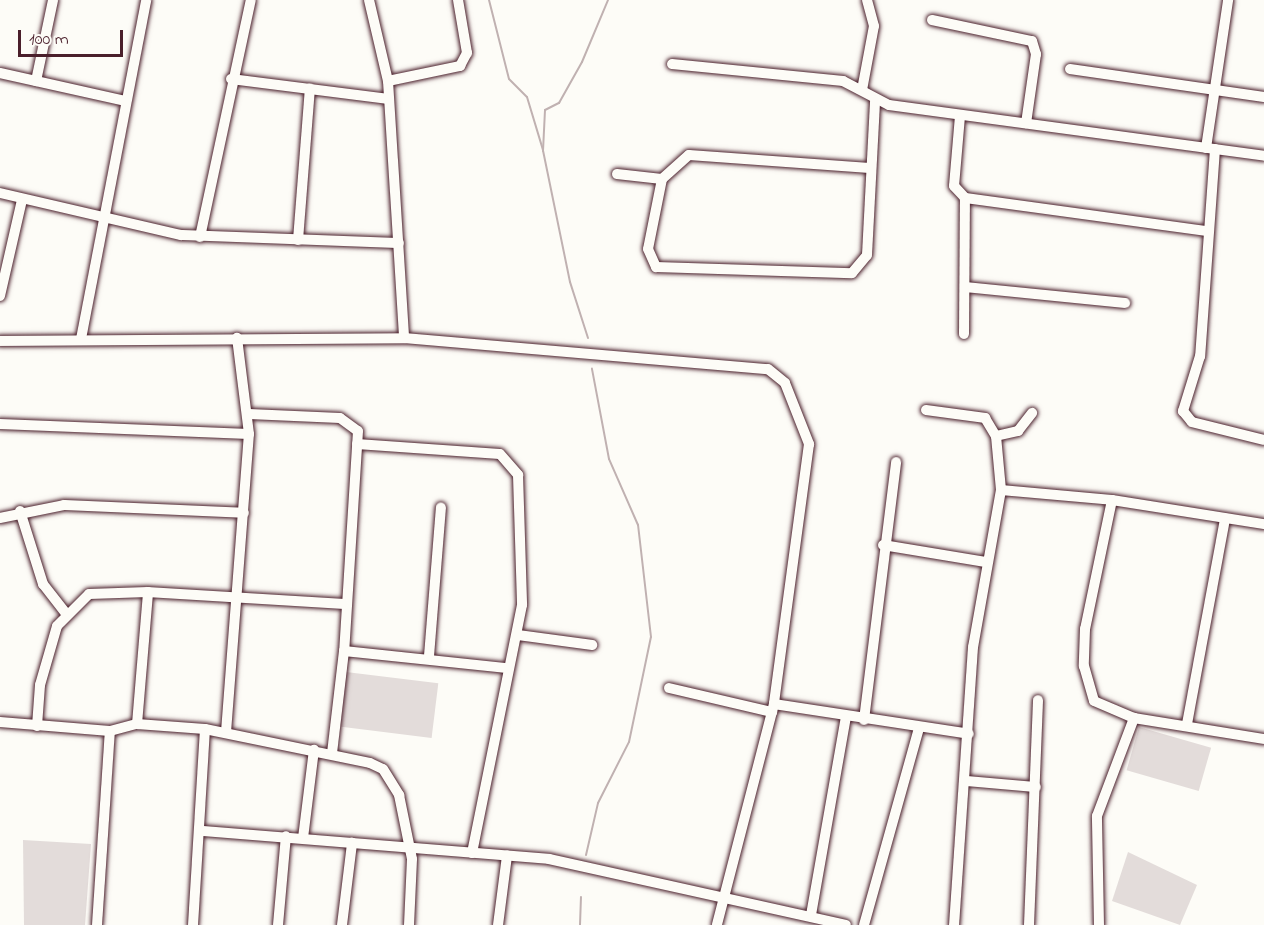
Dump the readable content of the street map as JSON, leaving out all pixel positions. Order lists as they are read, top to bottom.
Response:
{
  "scale_bar": "100 m"
}
